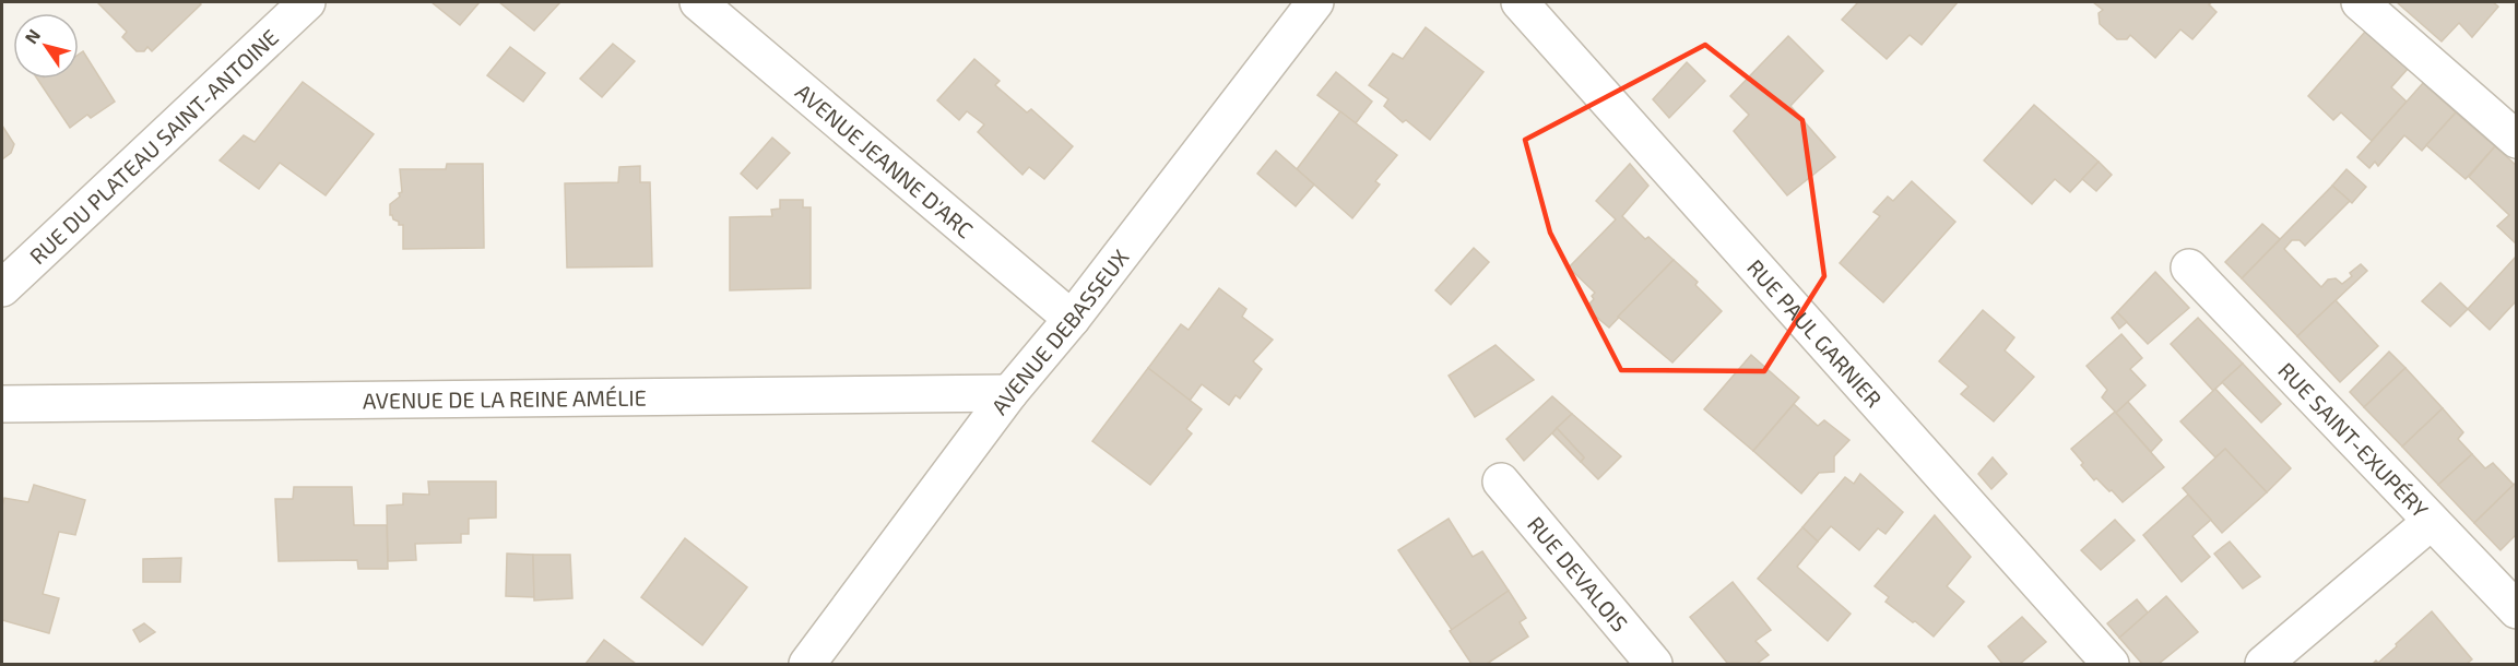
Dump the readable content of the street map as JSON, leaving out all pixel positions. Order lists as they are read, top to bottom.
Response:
{
  "streets": {
    "street": [
      "RUE DU PLATEAU SAINT-ANTOINE",
      "AVENUE JEANNE D'ARC",
      "AVENUE DEBASSEUX",
      "RUE PAUL GARNIER",
      "AVENUE DE LA REINE AMÉLIE",
      "RUE SAINT-EXUPÉRY",
      "RUE DEVALOIS"
    ]
  },
  "crossings": [
    ["AVENUE JEANNE D'ARC", "AVENUE DEBASSEUX"],
    ["AVENUE DEBASSEUX", "AVENUE DE LA REINE AMÉLIE"]
  ],
  "north": "top left"
}
